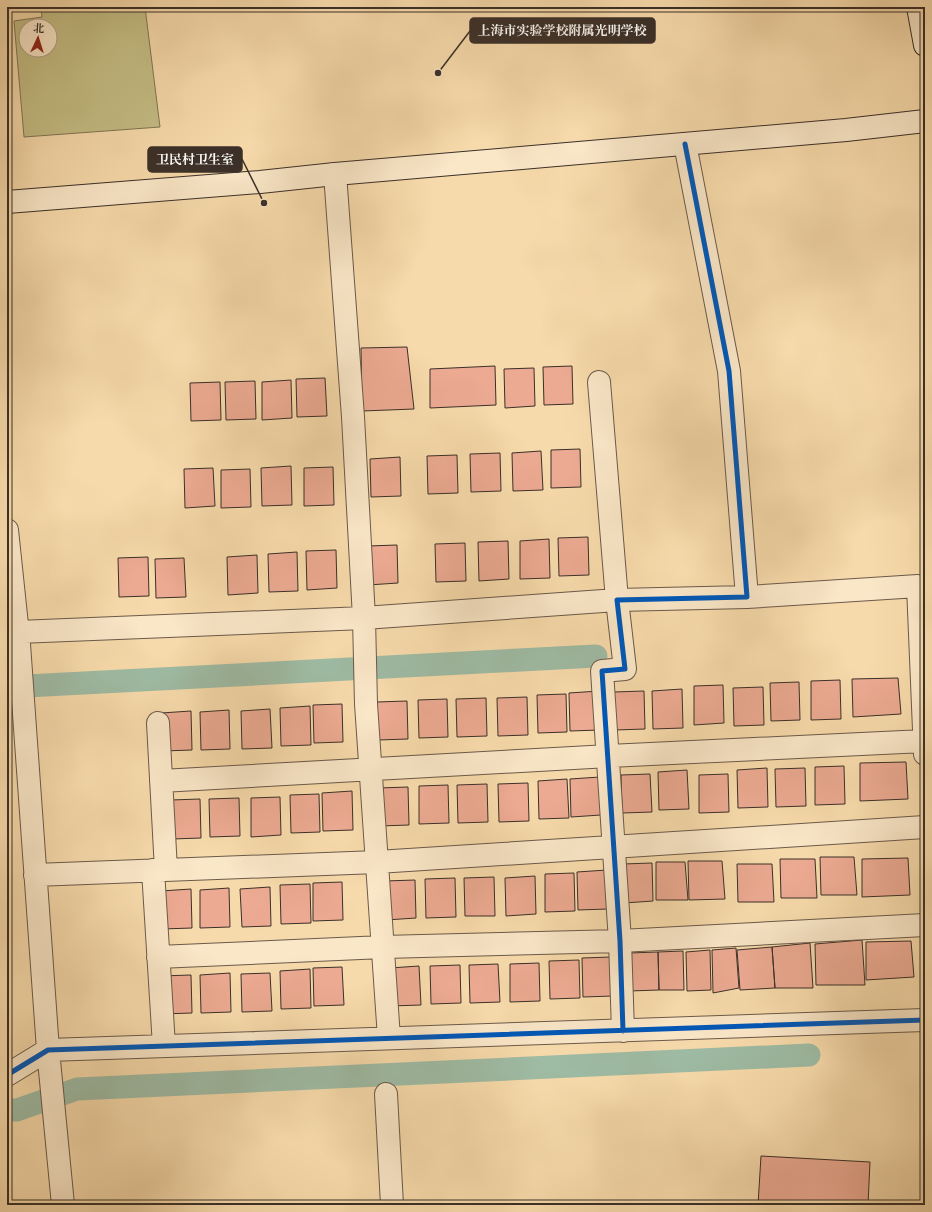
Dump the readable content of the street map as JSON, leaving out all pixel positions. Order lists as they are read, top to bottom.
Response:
{
  "places": ["上海市实验学校附属光明学校", "卫民村卫生室"],
  "north": "top"
}
